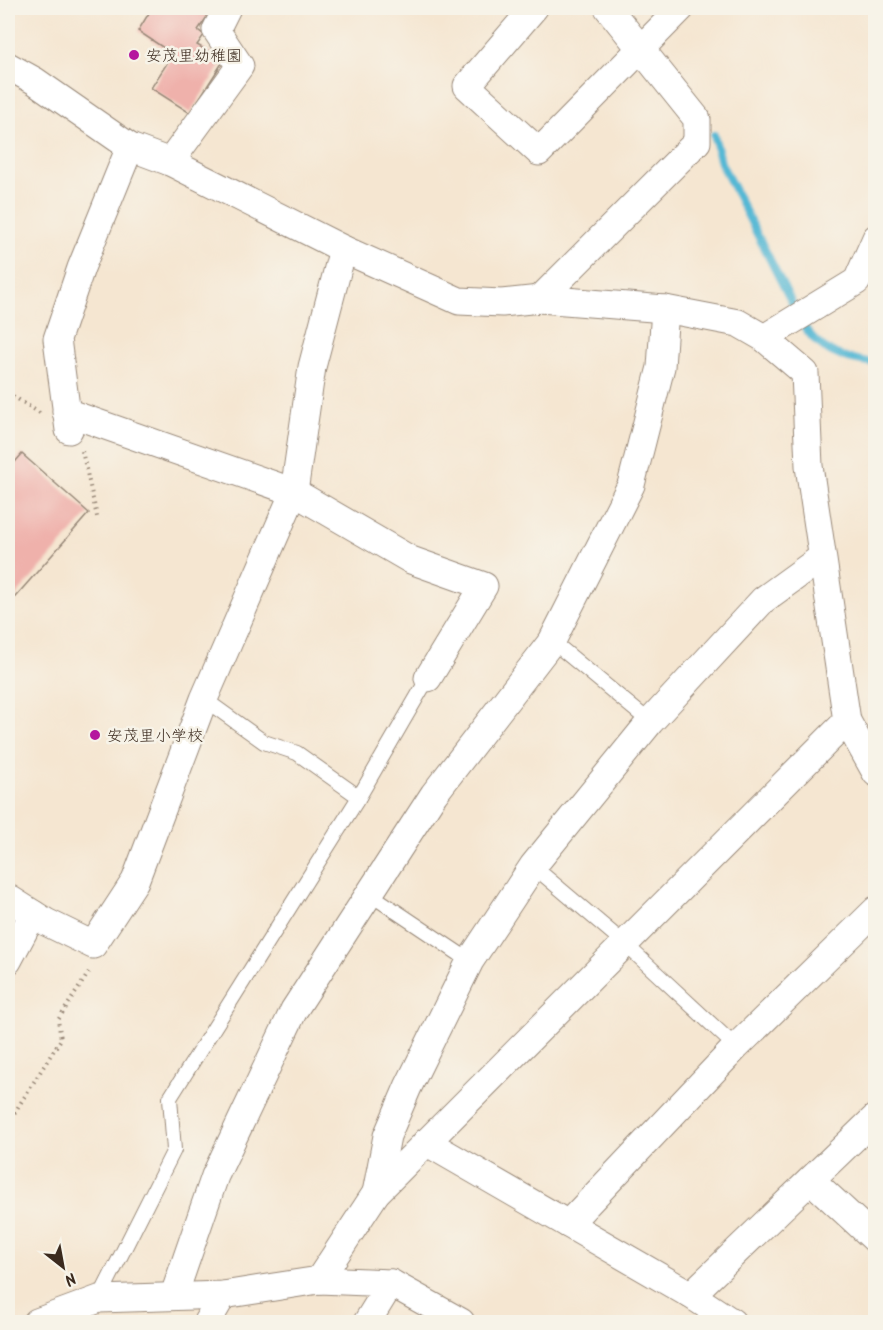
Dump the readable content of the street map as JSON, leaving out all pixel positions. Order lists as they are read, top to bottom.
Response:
{
  "places": ["安茂里幼稚園", "安茂里小学校"],
  "north": "bottom right"
}
